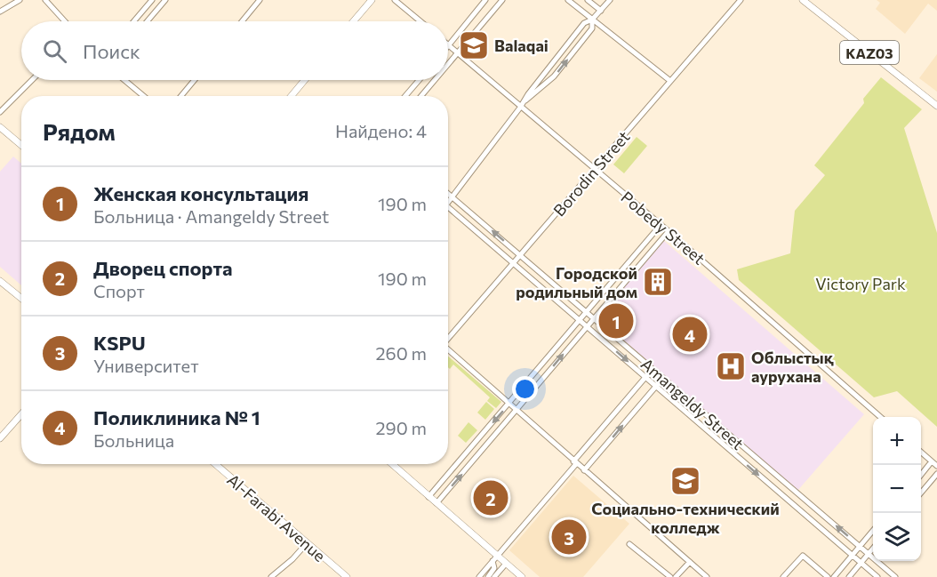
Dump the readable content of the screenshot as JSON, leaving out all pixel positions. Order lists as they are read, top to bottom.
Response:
{
  "streets": {
    "main road": ["KАZ03", "Al-Farabi Avenue"],
    "street": ["Borodin Street", "Pobedy Street", "Amangeldy Street"]
  },
  "crossings": [
    ["Borodin Street", "Pobedy Street"],
    ["Borodin Street", "Amangeldy Street"]
  ],
  "parks": ["Victory Park"],
  "places": {
    "school or university": ["Balaqai", "Социально-технический колледж"],
    "building": ["Городской родильный дом"],
    "hospital": ["Облыстық аурухана"]
  },
  "page": {
    "search": "Поиск",
    "heading": ["Рядом", "Найдено: 4"],
    "list": [
      {
        "mark": "1",
        "name": "Женская консультация",
        "note": "Больница · Amangeldy Street",
        "value": "190 m"
      },
      {
        "mark": "2",
        "name": "Дворец спорта",
        "note": "Спорт",
        "value": "190 m"
      },
      {
        "mark": "3",
        "name": "KSPU",
        "note": "Университет",
        "value": "260 m"
      },
      {
        "mark": "4",
        "name": "Поликлиника № 1",
        "note": "Больница",
        "value": "290 m"
      }
    ],
    "pins": [
      "1",
      "4",
      "2",
      "3"
    ],
    "map_buttons": ["+", "−"]
  }
}
